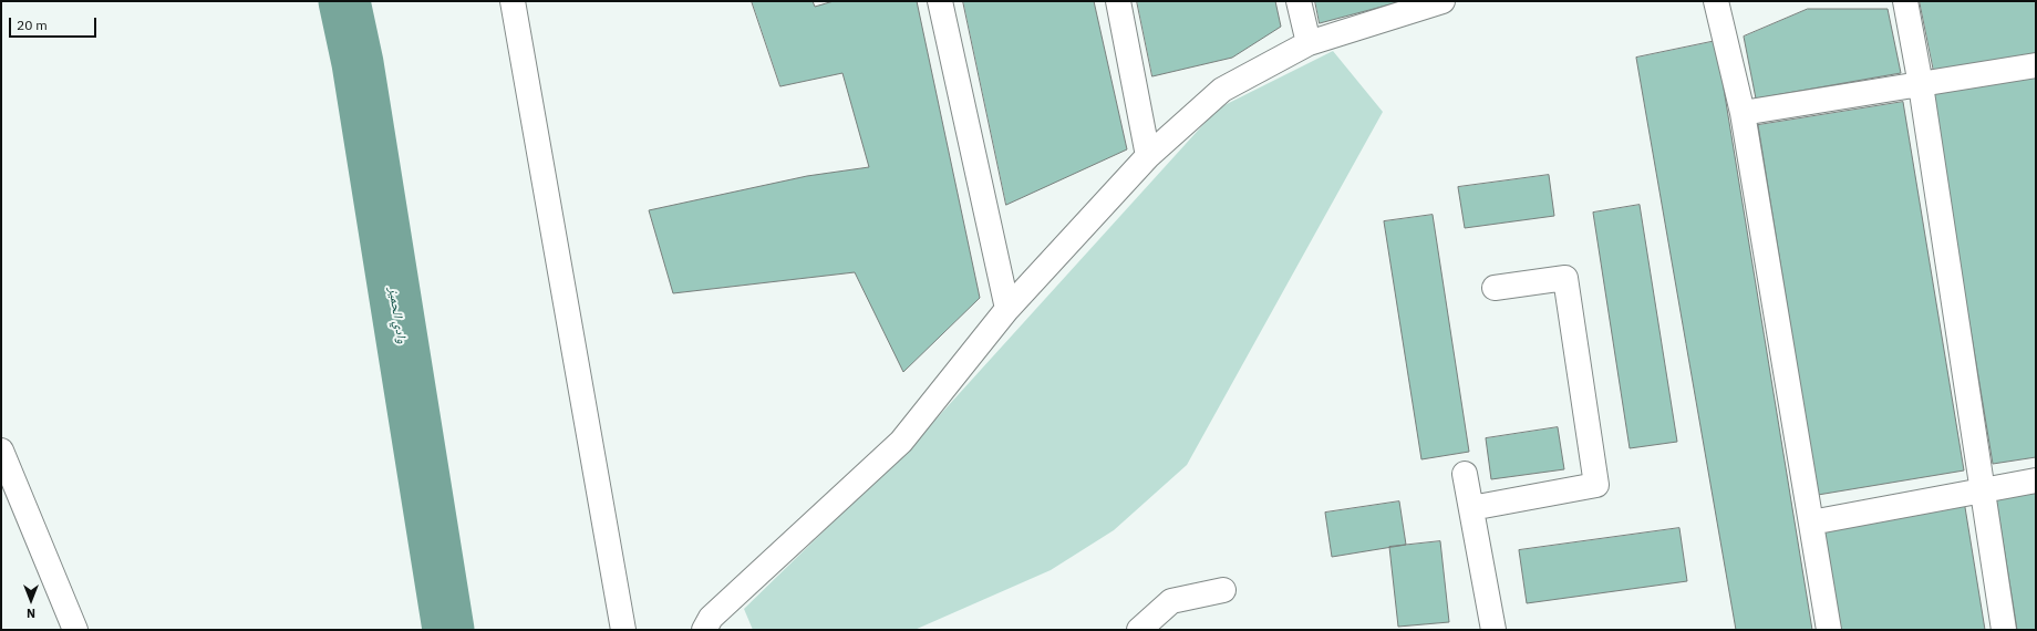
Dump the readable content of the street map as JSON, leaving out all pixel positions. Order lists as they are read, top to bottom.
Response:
{
  "water": ["وادي الحميز"],
  "scale_bar": "20 m",
  "north": "bottom"
}
